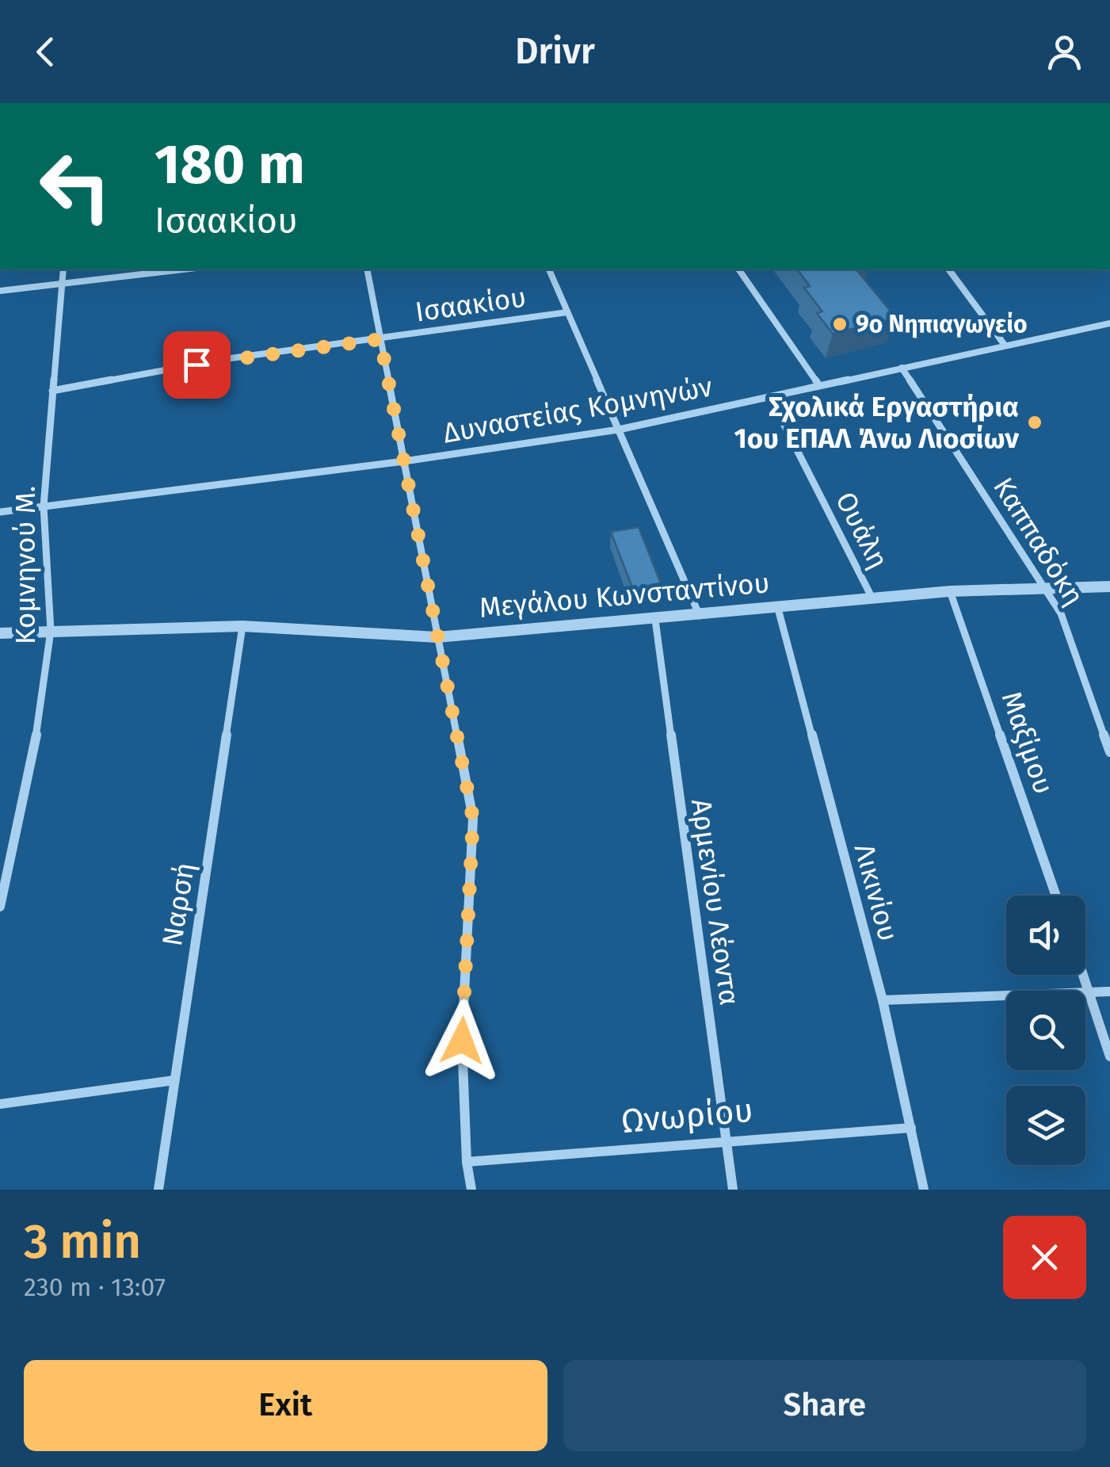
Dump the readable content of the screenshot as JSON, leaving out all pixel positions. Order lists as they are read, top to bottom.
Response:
{
  "streets": {
    "street": [
      "Ισαακίου",
      "Δυναστείας Κομνηνών",
      "Ουάλη",
      "Καππαδόκη",
      "Κομνηνού Μ.",
      "Μεγάλου Κωνσταντίνου",
      "Μαξίμου",
      "Λικινίου",
      "Αρμενίου Λέοντα",
      "Ναρσή",
      "Ωνωρίου"
    ]
  },
  "crossings": [
    ["Ισαακίου", "Κομνηνού Μ."],
    ["Δυναστείας Κομνηνών", "Ουάλη"],
    ["Δυναστείας Κομνηνών", "Καππαδόκη"],
    ["Δυναστείας Κομνηνών", "Κομνηνού Μ."],
    ["Ουάλη", "Μεγάλου Κωνσταντίνου"],
    ["Καππαδόκη", "Μεγάλου Κωνσταντίνου"],
    ["Κομνηνού Μ.", "Μεγάλου Κωνσταντίνου"],
    ["Μεγάλου Κωνσταντίνου", "Μαξίμου"],
    ["Μεγάλου Κωνσταντίνου", "Λικινίου"],
    ["Μεγάλου Κωνσταντίνου", "Αρμενίου Λέοντα"],
    ["Μεγάλου Κωνσταντίνου", "Ναρσή"],
    ["Λικινίου", "Ωνωρίου"],
    ["Αρμενίου Λέοντα", "Ωνωρίου"]
  ],
  "places": ["9ο Νηπιαγωγείο", "Σχολικά Εργαστήρια 1ου ΕΠΑΛ Άνω Λιοσίων"],
  "page": {
    "header": "Drivr",
    "turn": ["180 m", "Ισαακίου"],
    "heading": ["3 min", "230 m · 13:07"],
    "buttons": ["Exit", "Share"]
  }
}
